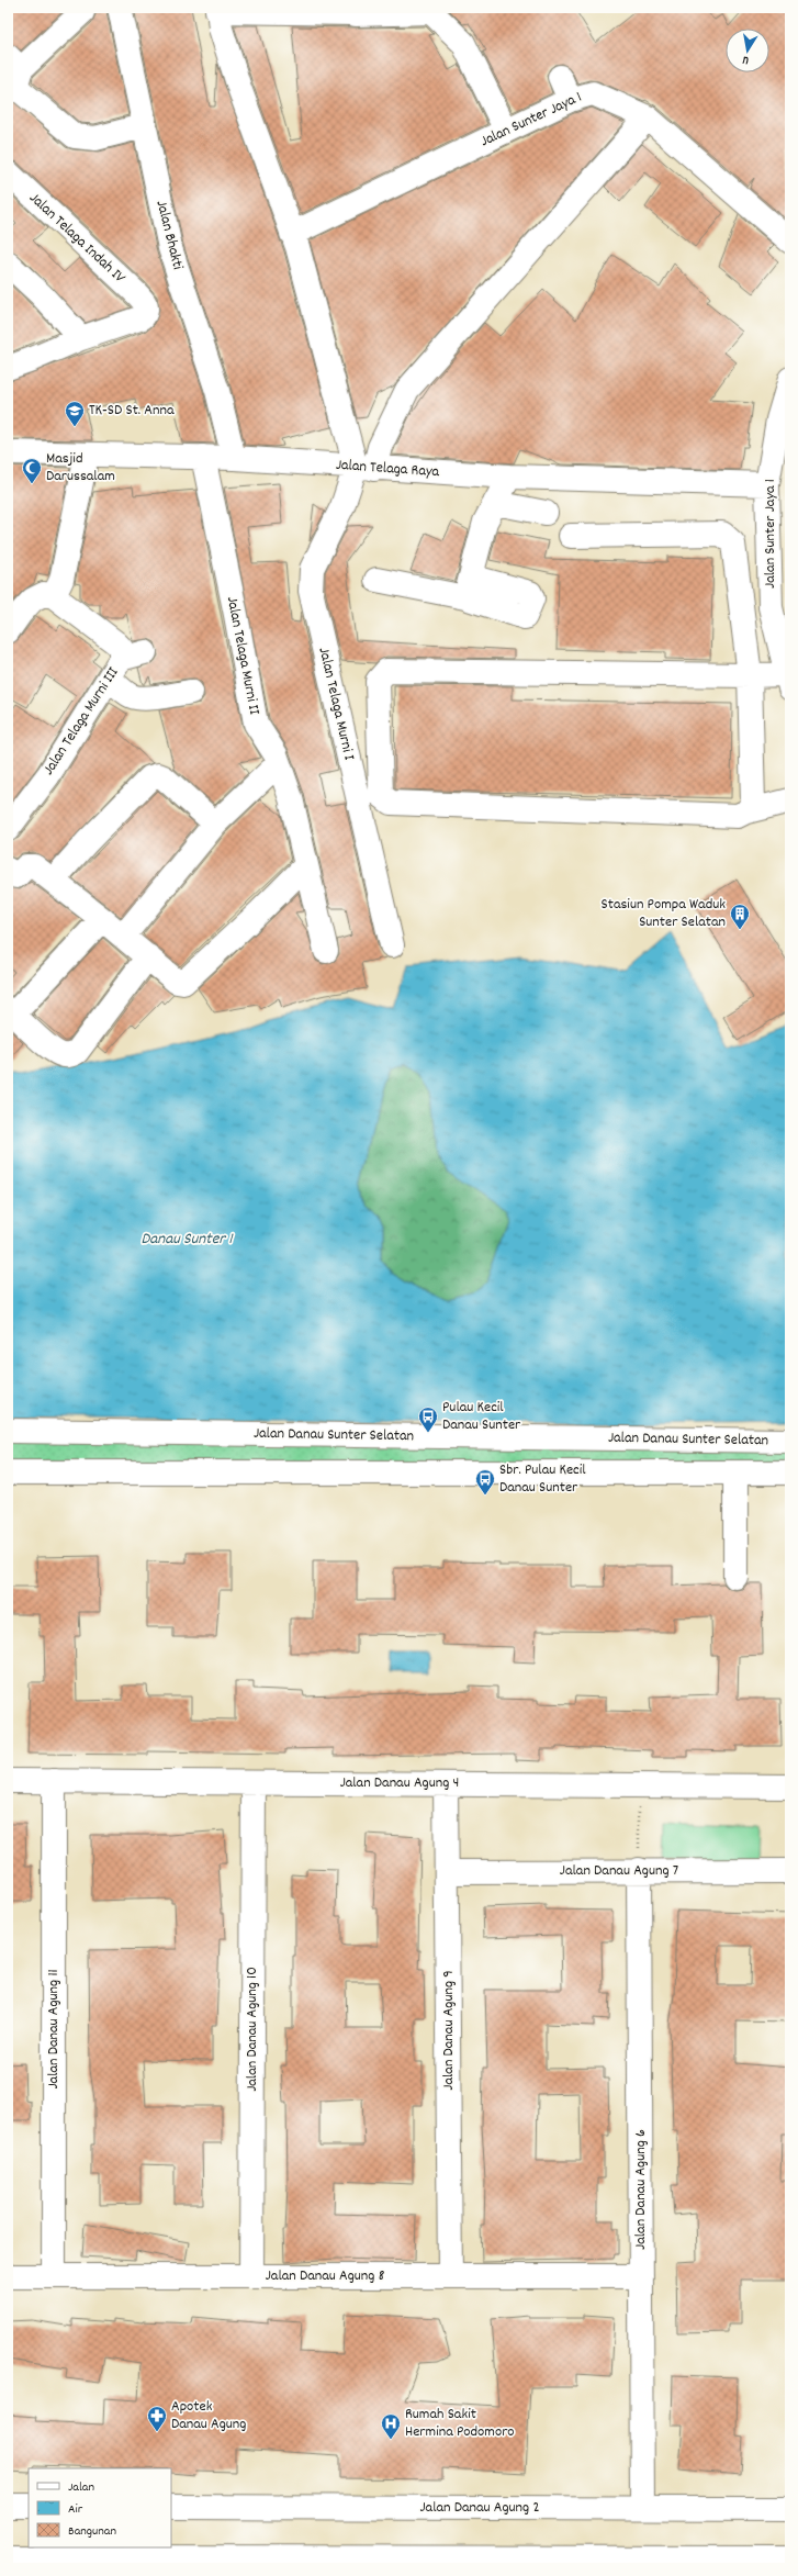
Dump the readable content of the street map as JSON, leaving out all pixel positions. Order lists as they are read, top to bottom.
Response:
{
  "streets": {
    "street": [
      "Jalan Sunter Jaya 1",
      "Jalan Bhakti",
      "Jalan Telaga Indah IV",
      "Jalan Telaga Raya",
      "Jalan Telaga Murni II",
      "Jalan Telaga Murni I",
      "Jalan Telaga Murni III",
      "Jalan Danau Sunter Selatan",
      "Jalan Danau Agung 4",
      "Jalan Danau Agung 7",
      "Jalan Danau Agung 11",
      "Jalan Danau Agung 10",
      "Jalan Danau Agung 9",
      "Jalan Danau Agung 6",
      "Jalan Danau Agung 8",
      "Jalan Danau Agung 2"
    ]
  },
  "crossings": [
    ["Jalan Sunter Jaya 1", "Jalan Telaga Raya"],
    ["Jalan Sunter Jaya 1", "Jalan Telaga Murni I"],
    ["Jalan Bhakti", "Jalan Telaga Raya"],
    ["Jalan Telaga Raya", "Jalan Telaga Murni II"],
    ["Jalan Telaga Raya", "Jalan Telaga Murni I"],
    ["Jalan Danau Agung 4", "Jalan Danau Agung 11"],
    ["Jalan Danau Agung 4", "Jalan Danau Agung 10"],
    ["Jalan Danau Agung 4", "Jalan Danau Agung 9"],
    ["Jalan Danau Agung 7", "Jalan Danau Agung 9"],
    ["Jalan Danau Agung 7", "Jalan Danau Agung 6"],
    ["Jalan Danau Agung 11", "Jalan Danau Agung 8"],
    ["Jalan Danau Agung 10", "Jalan Danau Agung 8"],
    ["Jalan Danau Agung 9", "Jalan Danau Agung 8"],
    ["Jalan Danau Agung 6", "Jalan Danau Agung 8"],
    ["Jalan Danau Agung 6", "Jalan Danau Agung 2"]
  ],
  "water": ["Danau Sunter 1"],
  "places": {
    "school or university": ["TK-SD St. Anna"],
    "mosque": ["Masjid Darussalam"],
    "building": ["Stasiun Pompa Waduk Sunter Selatan"],
    "bus stop": ["Pulau Kecil Danau Sunter", "Sbr. Pulau Kecil Danau Sunter"],
    "pharmacy": ["Apotek Danau Agung"],
    "hospital": ["Rumah Sakit Hermina Podomoro"]
  },
  "legend": ["Jalan", "Air", "Bangunan"],
  "north": "bottom"
}
